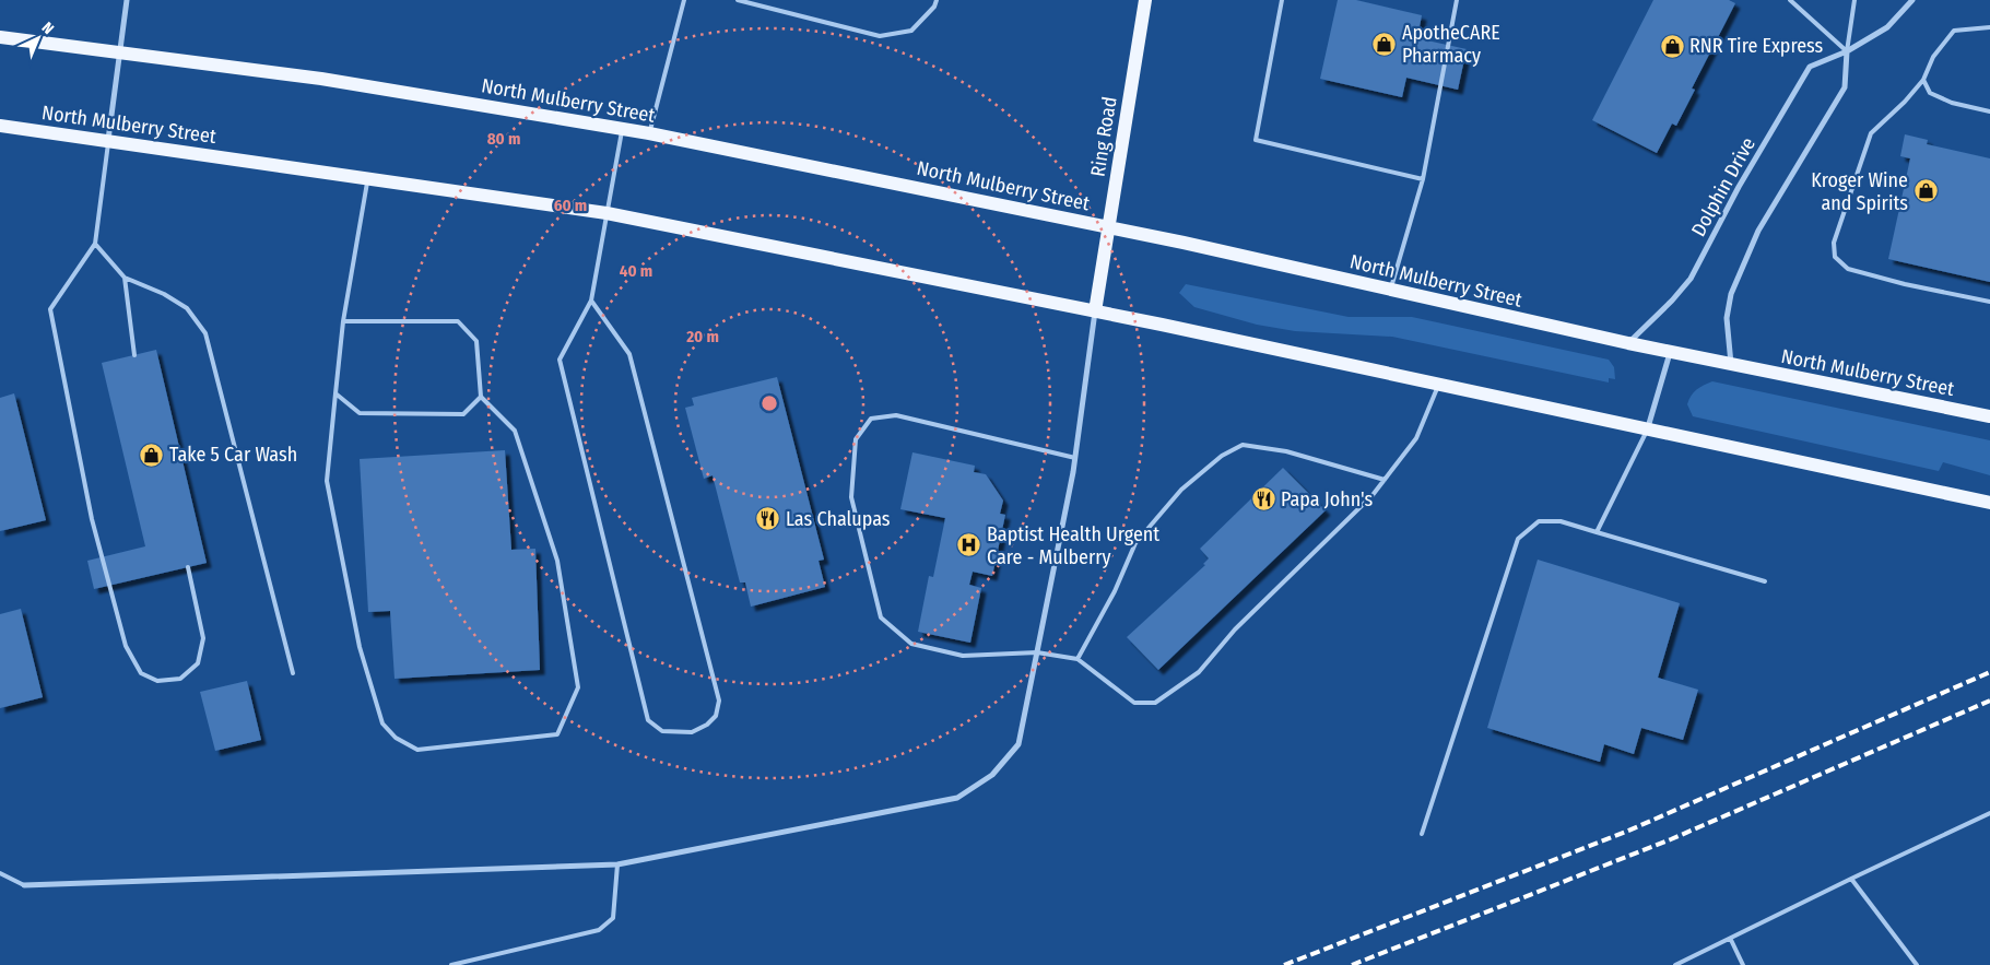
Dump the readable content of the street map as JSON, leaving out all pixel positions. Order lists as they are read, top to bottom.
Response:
{
  "streets": {
    "main road": ["North Mulberry Street", "Ring Road"],
    "street": ["Dolphin Drive"]
  },
  "crossings": [
    ["North Mulberry Street", "Ring Road"],
    ["North Mulberry Street", "Dolphin Drive"]
  ],
  "places": {
    "shop": [
      "ApotheCARE Pharmacy",
      "RNR Tire Express",
      "Kroger Wine and Spirits",
      "Take 5 Car Wash"
    ],
    "restaurant": ["Papa John's", "Las Chalupas"],
    "hospital": ["Baptist Health Urgent Care - Mulberry"]
  },
  "north": "top right",
  "rings": [
    "80 m",
    "60 m",
    "40 m",
    "20 m"
  ]
}
